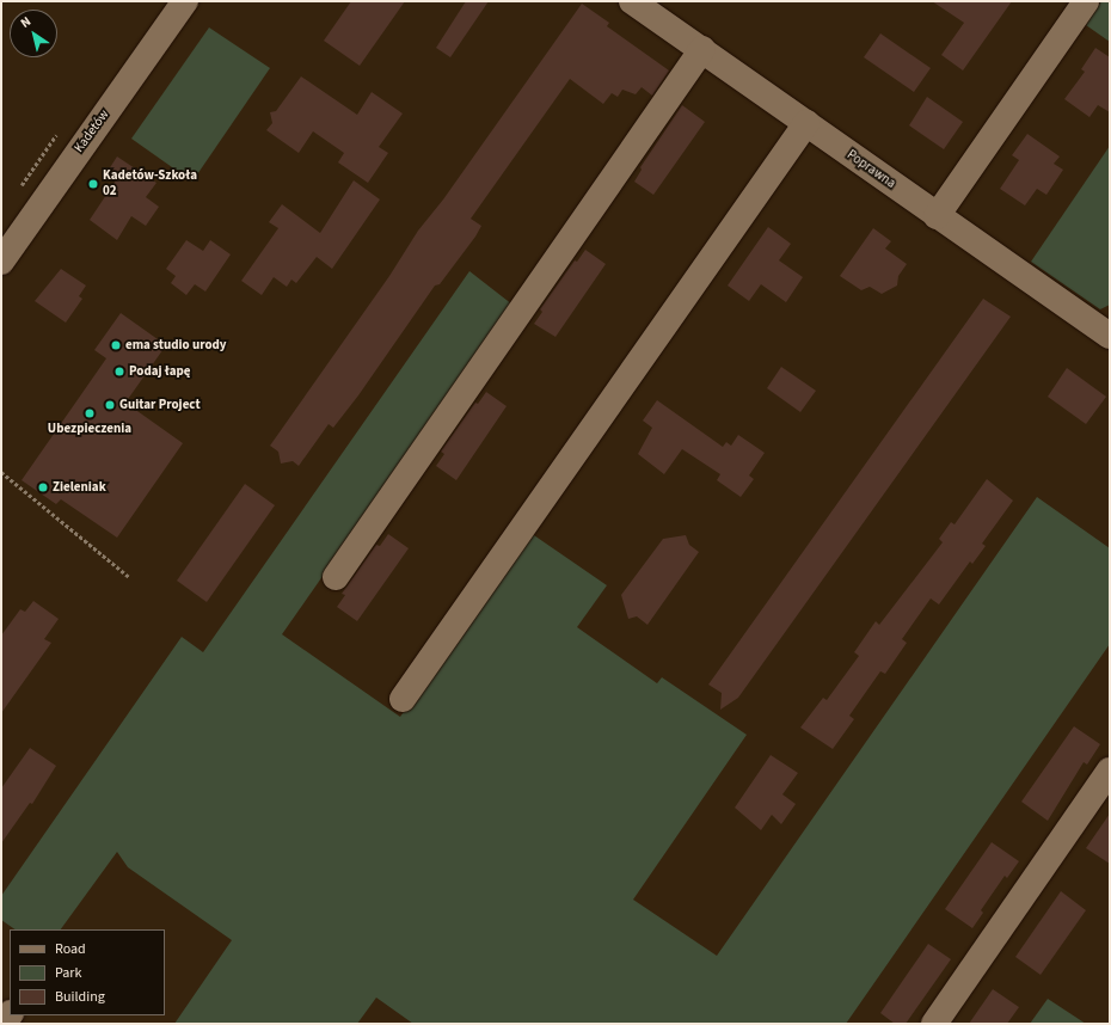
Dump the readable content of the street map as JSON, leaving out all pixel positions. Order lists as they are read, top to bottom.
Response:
{
  "streets": {
    "street": ["Kadetów", "Poprawna"]
  },
  "places": [
    "Kadetów-Szkoła 02",
    "ema studio urody",
    "Podaj łapę",
    "Guitar Project",
    "Ubezpieczenia",
    "Zieleniak"
  ],
  "legend": ["Road", "Park", "Building"],
  "north": "top left"
}
